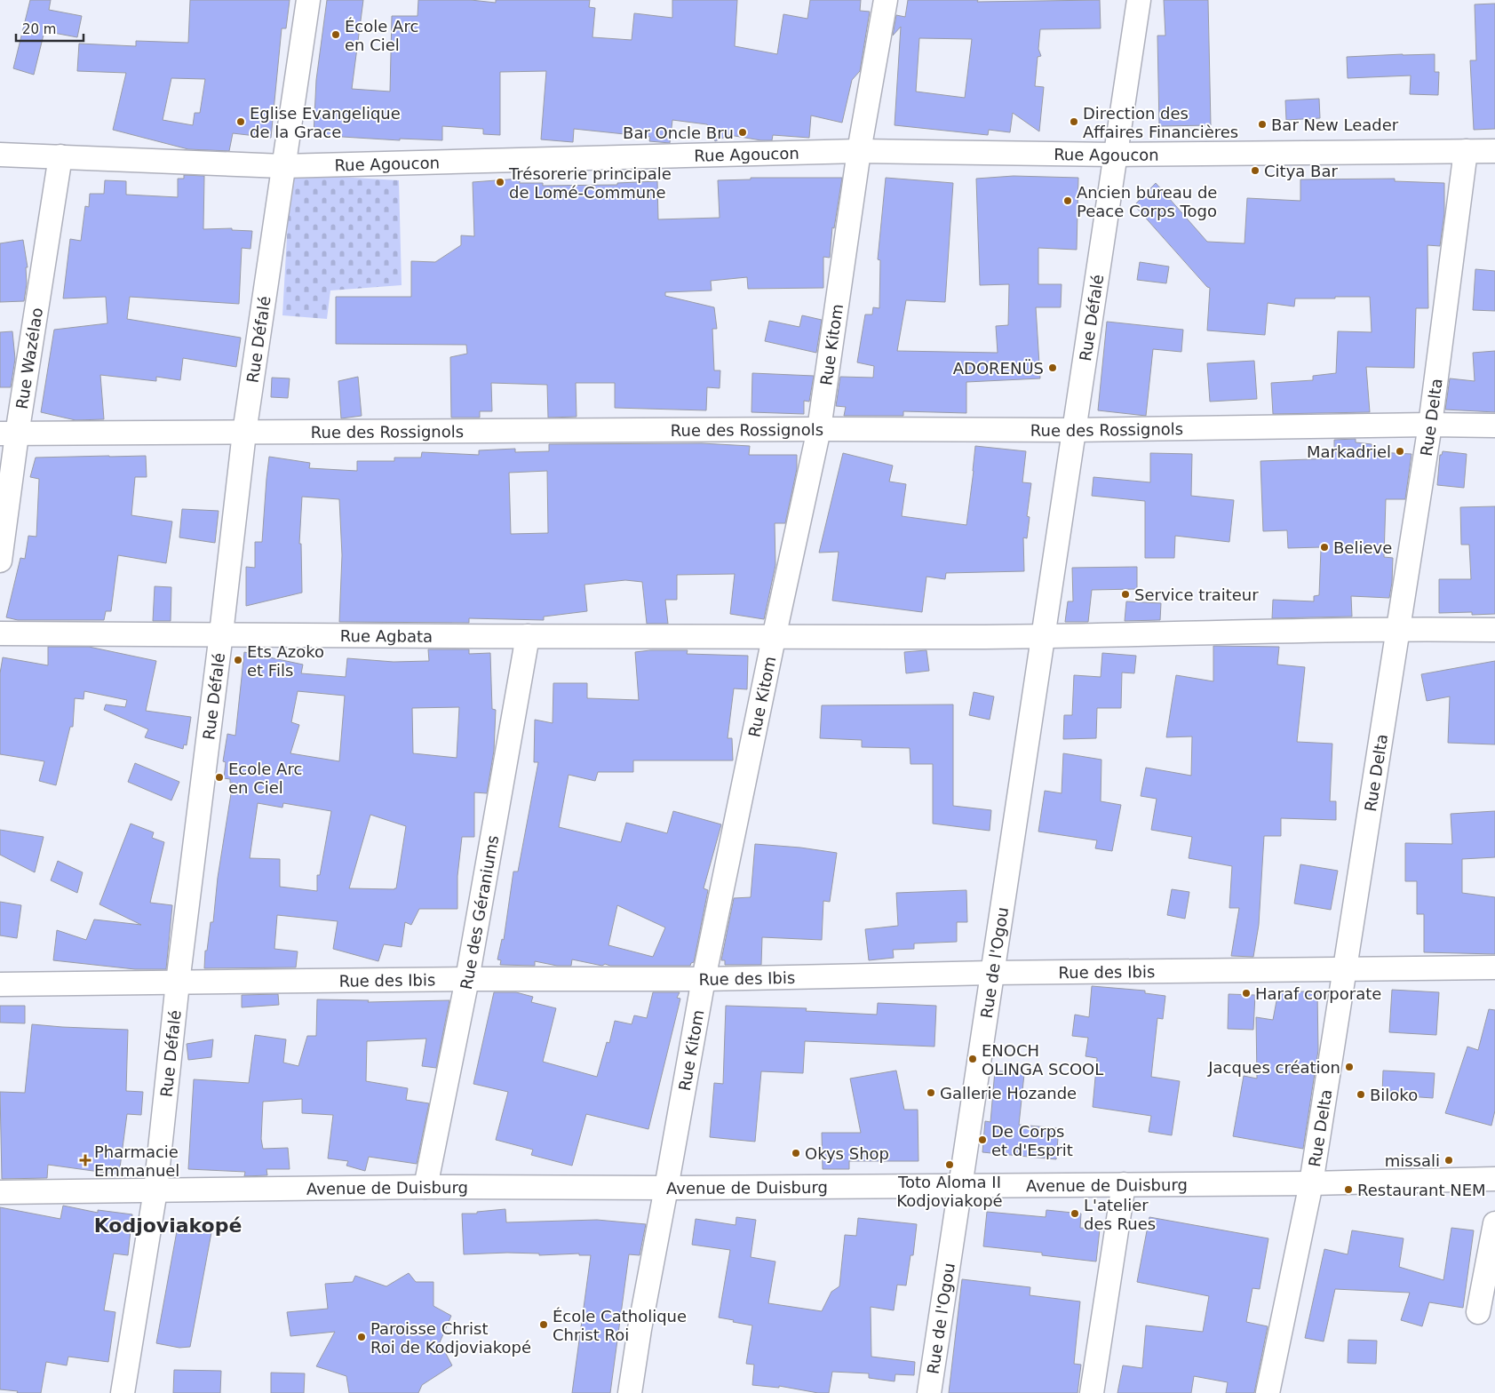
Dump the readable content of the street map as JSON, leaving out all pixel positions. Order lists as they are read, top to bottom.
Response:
{
  "streets": {
    "street": [
      "Rue Agoucon",
      "Rue Défalé",
      "Rue Kitom",
      "Rue Wazélao",
      "Rue Delta",
      "Rue des Rossignols",
      "Rue Agbata",
      "Rue des Géraniums",
      "Rue de l'Ogou",
      "Rue des Ibis",
      "Avenue de Duisburg"
    ]
  },
  "crossings": [
    ["Rue Agoucon", "Rue Défalé"],
    ["Rue Agoucon", "Rue Kitom"],
    ["Rue Agoucon", "Rue Wazélao"],
    ["Rue Agoucon", "Rue Delta"],
    ["Rue Défalé", "Rue des Rossignols"],
    ["Rue Défalé", "Rue Agbata"],
    ["Rue Défalé", "Rue de l'Ogou"],
    ["Rue Défalé", "Rue des Ibis"],
    ["Rue Défalé", "Avenue de Duisburg"],
    ["Rue Kitom", "Rue des Rossignols"],
    ["Rue Kitom", "Rue Agbata"],
    ["Rue Kitom", "Rue des Ibis"],
    ["Rue Kitom", "Avenue de Duisburg"],
    ["Rue Wazélao", "Rue des Rossignols"],
    ["Rue Delta", "Rue des Rossignols"],
    ["Rue Delta", "Rue Agbata"],
    ["Rue Delta", "Rue des Ibis"],
    ["Rue Delta", "Avenue de Duisburg"],
    ["Rue Agbata", "Rue des Géraniums"],
    ["Rue Agbata", "Rue de l'Ogou"],
    ["Rue des Géraniums", "Rue des Ibis"],
    ["Rue des Géraniums", "Avenue de Duisburg"],
    ["Rue de l'Ogou", "Rue des Ibis"],
    ["Rue de l'Ogou", "Avenue de Duisburg"]
  ],
  "districts": ["Kodjoviakopé"],
  "places": {
    "other": [
      "École Arc en Ciel",
      "Eglise Evangelique de la Grace",
      "Direction des Affaires Financières",
      "Bar New Leader",
      "Bar Oncle Bru",
      "Citya Bar",
      "Trésorerie principale de Lomé-Commune",
      "Ancien bureau de Peace Corps Togo",
      "ADORENÜS",
      "Markadriel",
      "Believe",
      "Service traiteur",
      "Ets Azoko et Fils",
      "Ecole Arc en Ciel",
      "Haraf corporate",
      "ENOCH OLINGA SCOOL",
      "Jacques création",
      "Gallerie Hozande",
      "Biloko",
      "De Corps et d'Esprit",
      "Okys Shop",
      "missali",
      "Toto Aloma II Kodjoviakopé",
      "Restaurant NEM",
      "L'atelier des Rues",
      "École Catholique Christ Roi",
      "Paroisse Christ Roi de Kodjoviakopé"
    ],
    "health": ["Pharmacie Emmanuel"]
  },
  "scale_bar": "20 m"
}
